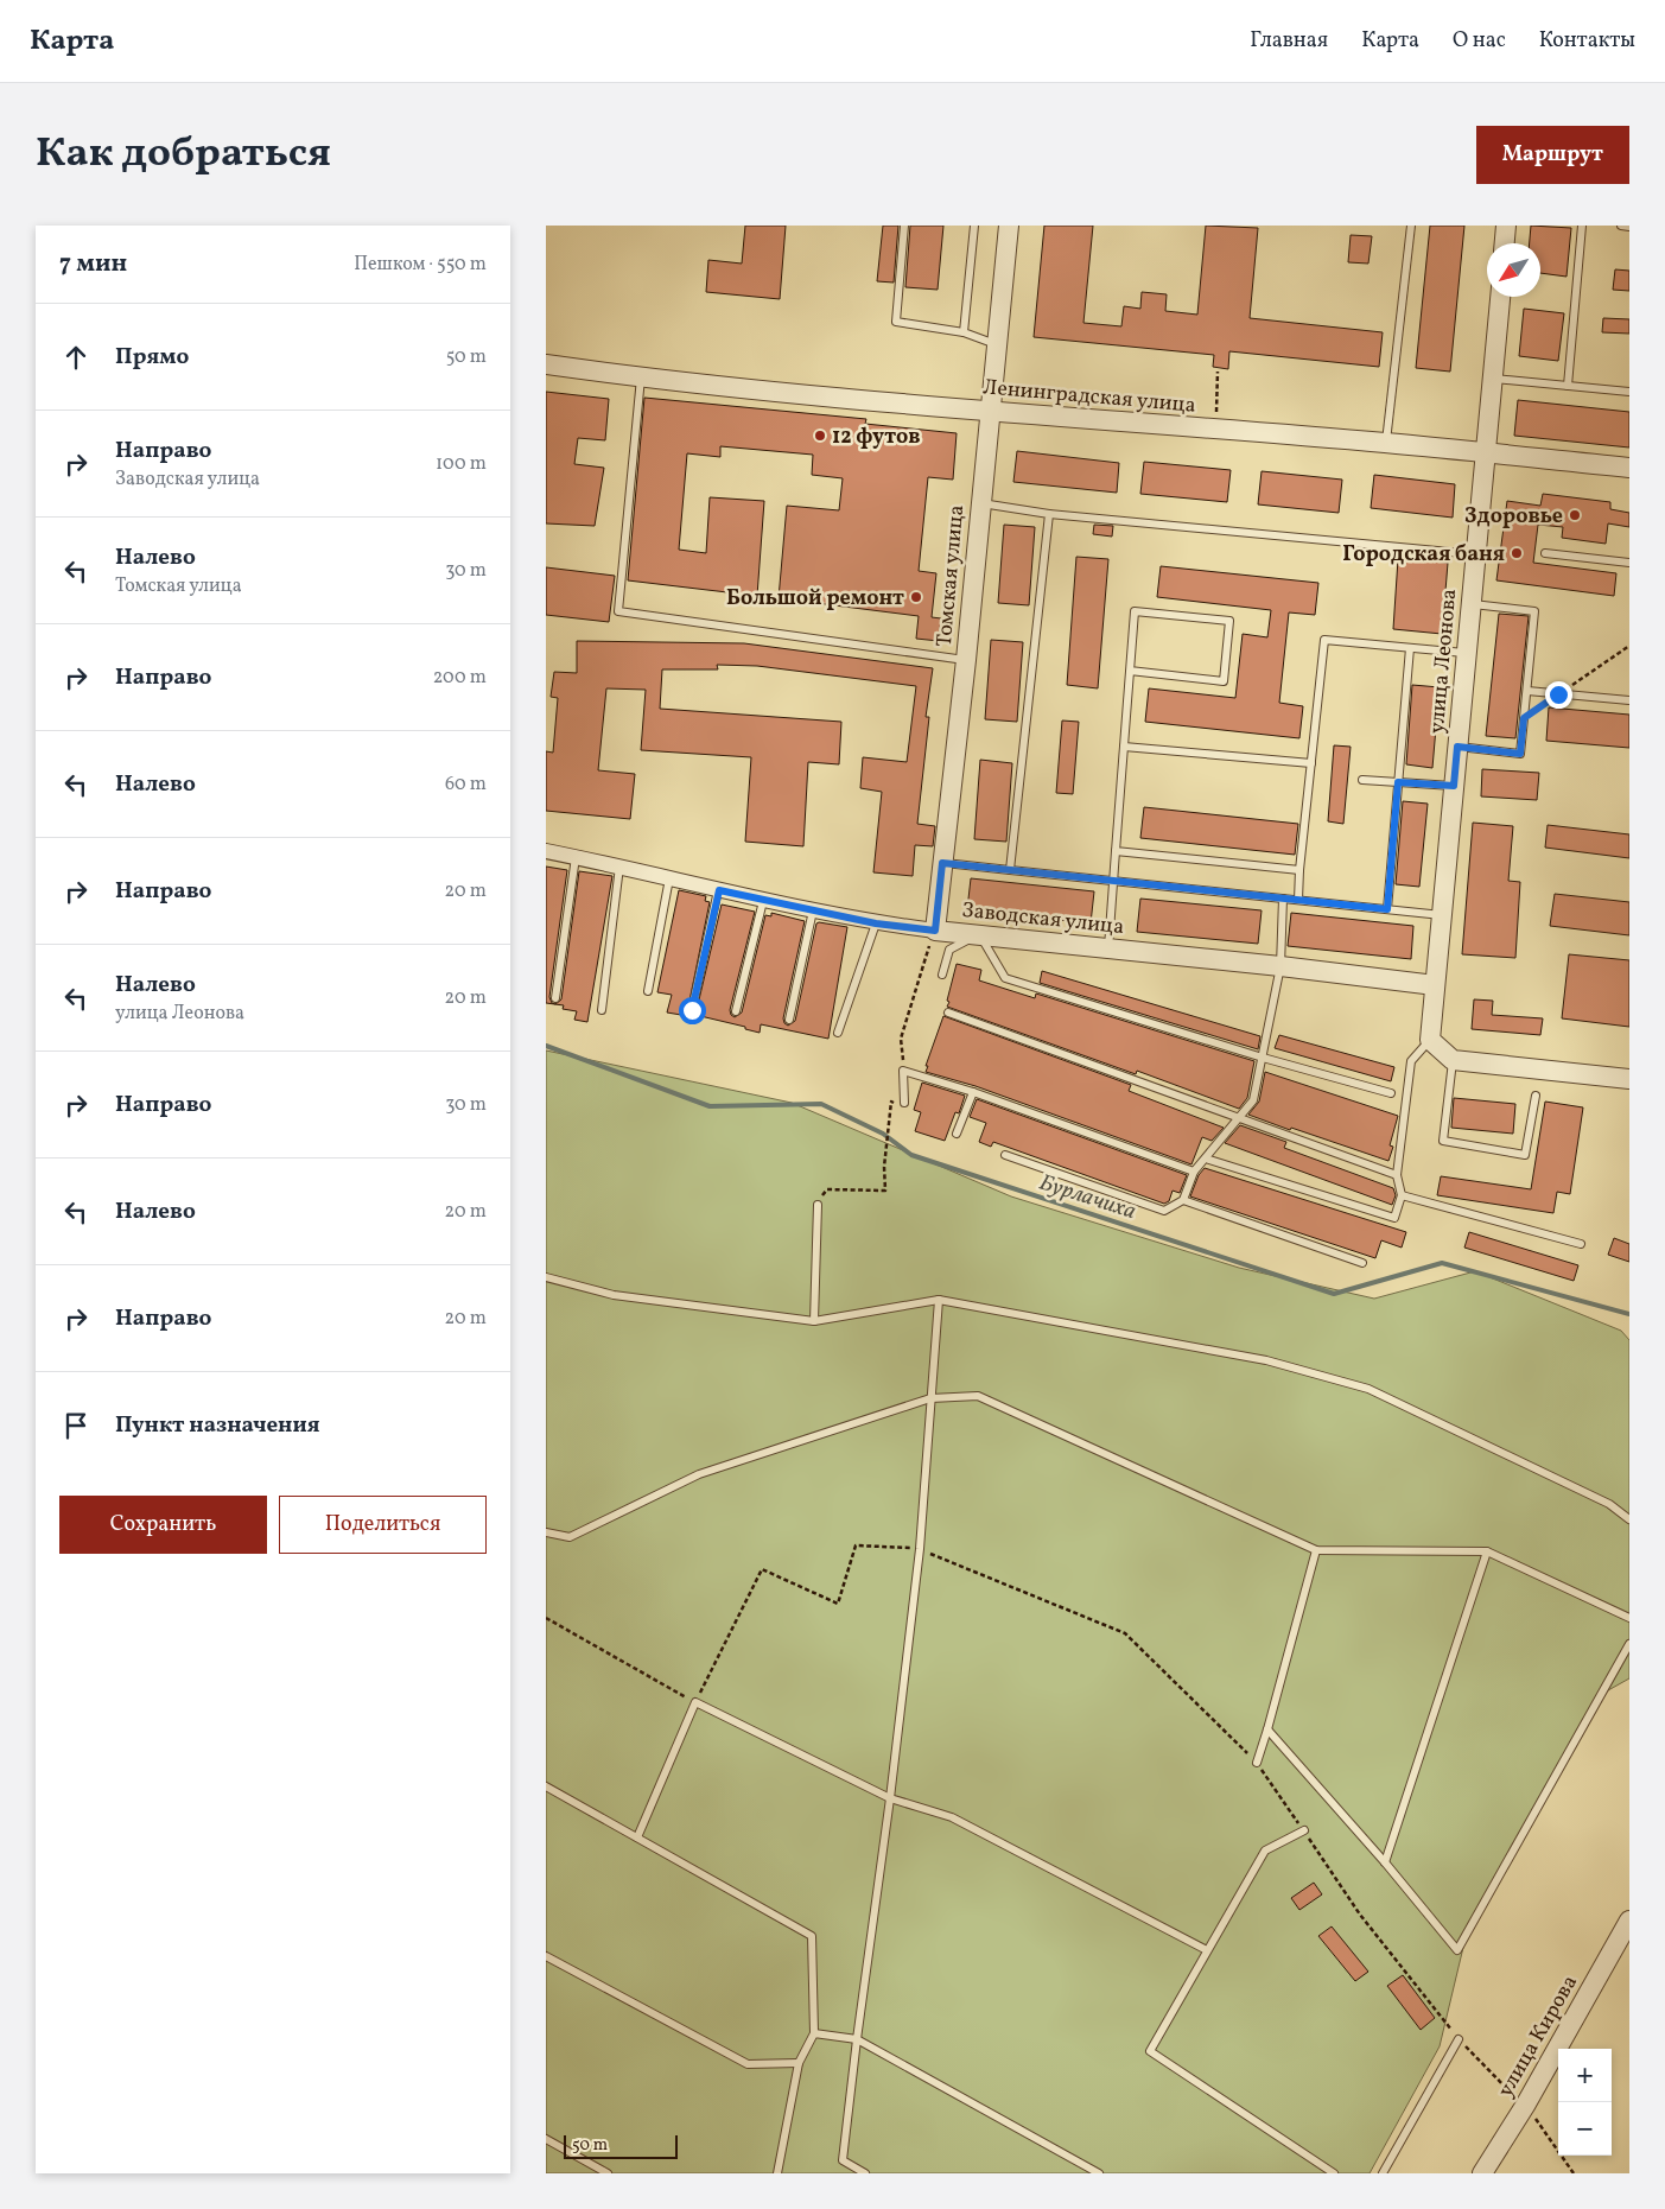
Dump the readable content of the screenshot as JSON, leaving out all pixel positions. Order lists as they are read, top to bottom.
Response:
{
  "streets": {
    "street": [
      "Ленинградская улица",
      "Томская улица",
      "улица Леонова",
      "Заводская улица",
      "улица Кирова"
    ]
  },
  "crossings": [
    ["Ленинградская улица", "Томская улица"],
    ["Ленинградская улица", "улица Леонова"],
    ["Томская улица", "Заводская улица"],
    ["улица Леонова", "Заводская улица"]
  ],
  "water": ["Бурлачиха"],
  "places": [
    "12 футов",
    "Здоровье",
    "Городская баня",
    "Большой ремонт"
  ],
  "scale_bar": "50 m",
  "north": "bottom left",
  "page": {
    "header": "Карта",
    "nav": [
      "Главная",
      "Карта",
      "О нас",
      "Контакты"
    ],
    "title": "Как добраться",
    "buttons": [
      "Маршрут",
      ["Сохранить", "Поделиться"]
    ],
    "heading": ["7 мин", "Пешком · 550 m"],
    "list": [
      ["Прямо", "50 m"],
      ["Направо", "Заводская улица", "100 m"],
      ["Налево", "Томская улица", "30 m"],
      ["Направо", "200 m"],
      ["Налево", "60 m"],
      ["Направо", "20 m"],
      ["Налево", "улица Леонова", "20 m"],
      ["Направо", "30 m"],
      ["Налево", "20 m"],
      ["Направо", "20 m"],
      "Пункт назначения"
    ],
    "map_buttons": ["+", "−"],
    "scale": "50 m"
  }
}
